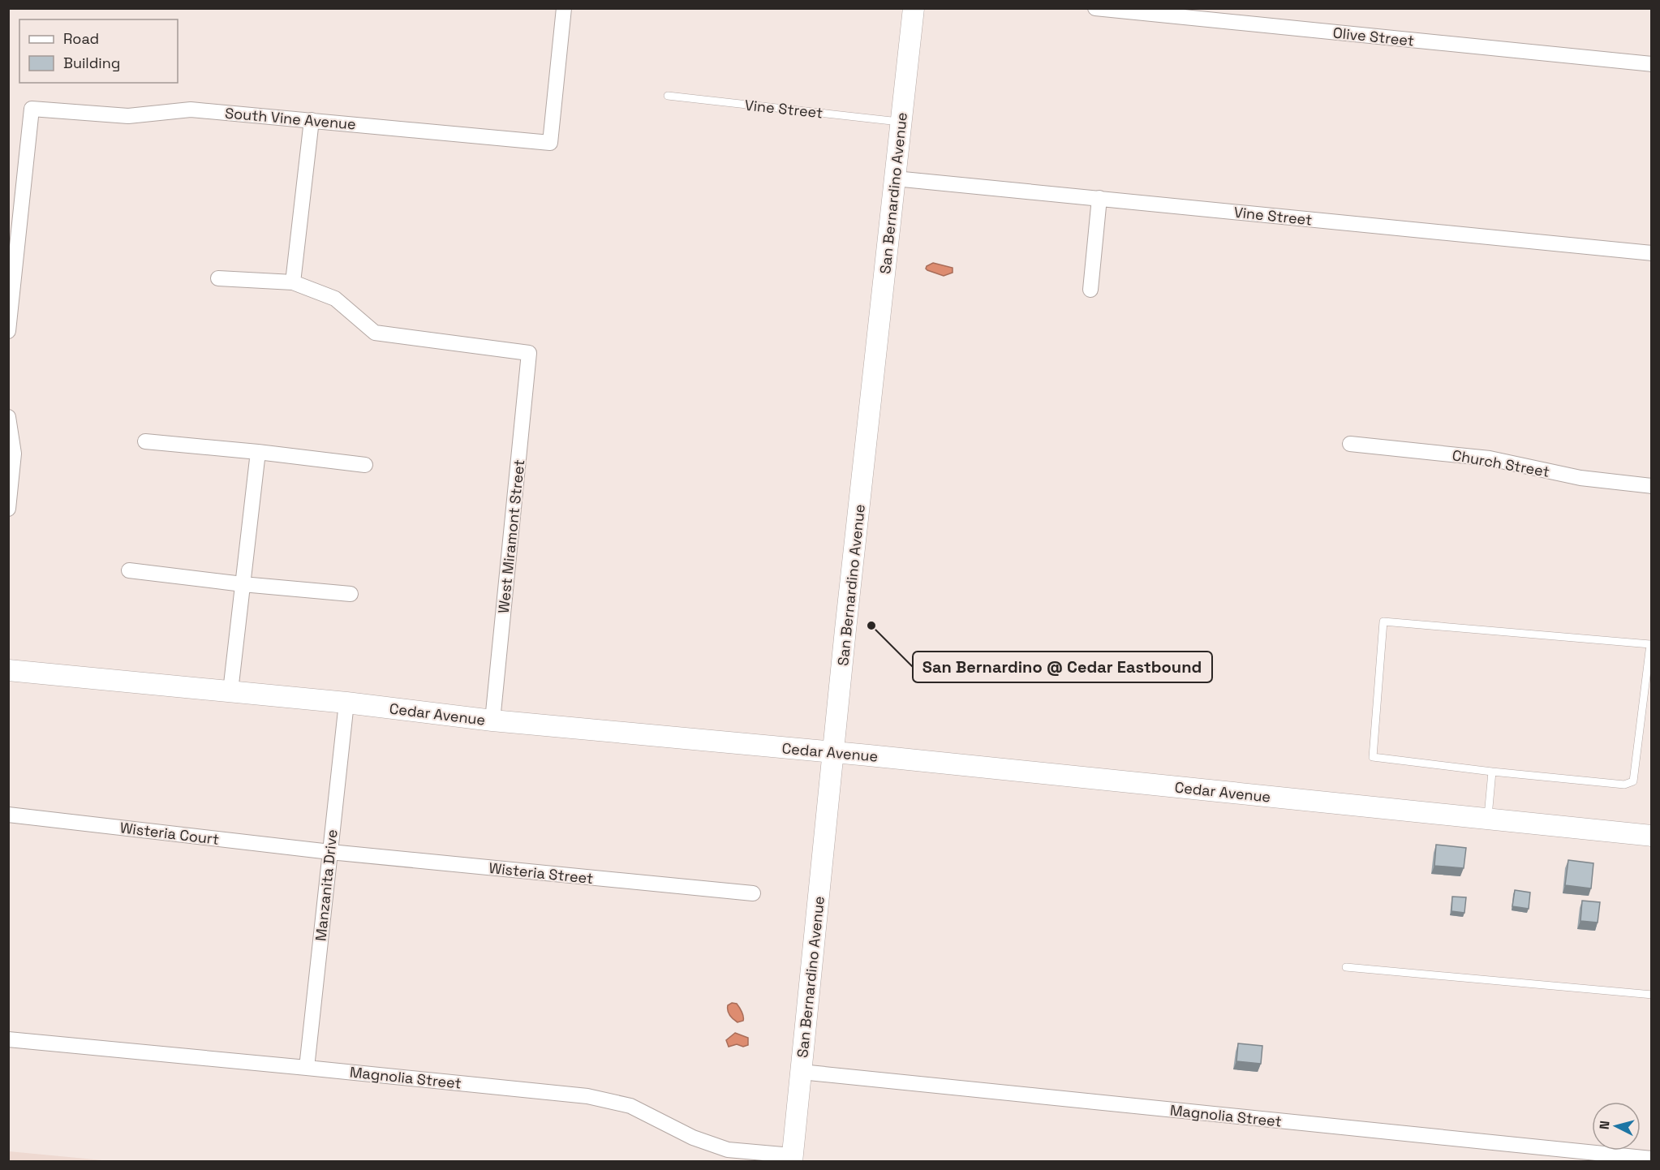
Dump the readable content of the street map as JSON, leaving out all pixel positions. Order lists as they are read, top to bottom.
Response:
{
  "streets": {
    "main road": ["San Bernardino Avenue", "Cedar Avenue"],
    "street": [
      "Olive Street",
      "Vine Street",
      "South Vine Avenue",
      "Church Street",
      "West Miramont Street",
      "Wisteria Court",
      "Wisteria Street",
      "Manzanita Drive",
      "Magnolia Street"
    ]
  },
  "crossings": [
    ["Vine Street", "San Bernardino Avenue"],
    ["San Bernardino Avenue", "Cedar Avenue"],
    ["San Bernardino Avenue", "Magnolia Street"],
    ["West Miramont Street", "Cedar Avenue"],
    ["Cedar Avenue", "Manzanita Drive"],
    ["Wisteria Court", "Wisteria Street"],
    ["Wisteria Court", "Manzanita Drive"],
    ["Wisteria Street", "Manzanita Drive"],
    ["Manzanita Drive", "Magnolia Street"]
  ],
  "places": ["San Bernardino @ Cedar Eastbound"],
  "legend": ["Road", "Building"],
  "north": "left"
}
